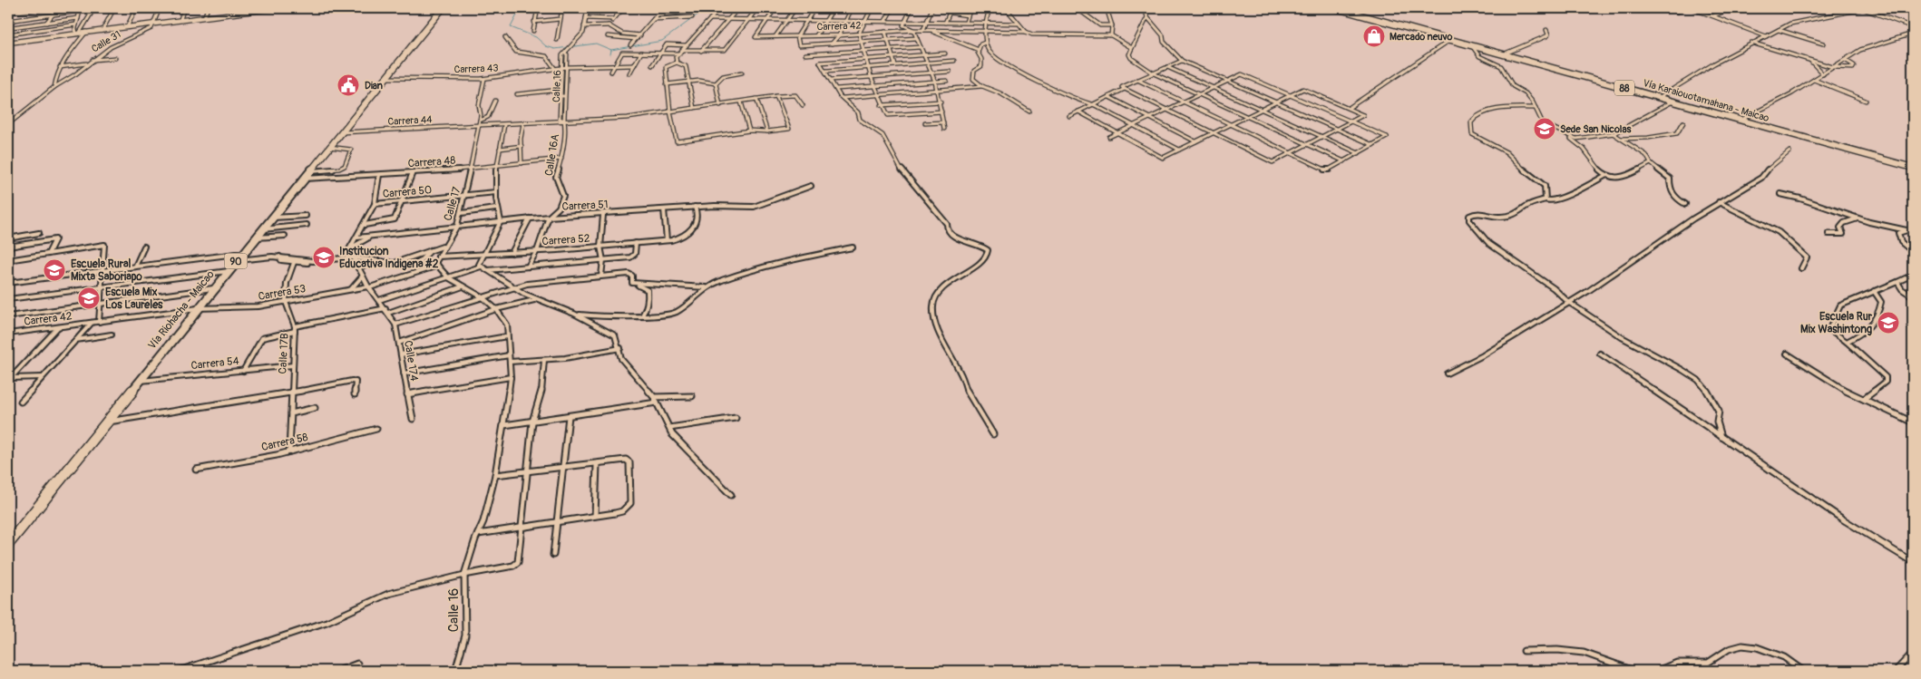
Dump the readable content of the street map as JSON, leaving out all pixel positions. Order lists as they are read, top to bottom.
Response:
{
  "streets": {
    "highway": [
      "88",
      "Vía Karaiouotamahana - Maicao",
      "90",
      "Vía Riohacha - Maicao"
    ],
    "street": [
      "Carrera 42",
      "Calle 31",
      "Carrera 43",
      "Calle 16",
      "Carrera 44",
      "Calle 16A",
      "Carrera 48",
      "Carrera 50",
      "Calle 17",
      "Carrera 51",
      "Carrera 52",
      "Carrera 53",
      "Calle 17B",
      "Calle 174",
      "Carrera 54",
      "Carrera 58"
    ]
  },
  "crossings": [
    ["Carrera 42", "Carrera 53"],
    ["Carrera 42", "Vía Riohacha - Maicao"],
    ["Carrera 43", "Calle 16"],
    ["Carrera 43", "Calle 17"],
    ["Carrera 43", "Vía Riohacha - Maicao"],
    ["Calle 16", "Carrera 44"],
    ["Calle 16", "Calle 16A"],
    ["Carrera 44", "Calle 16A"],
    ["Carrera 44", "Calle 17"],
    ["Carrera 44", "Vía Riohacha - Maicao"],
    ["Calle 16A", "Carrera 48"],
    ["Calle 16A", "Carrera 51"],
    ["Carrera 48", "Calle 17"],
    ["Carrera 48", "Vía Riohacha - Maicao"],
    ["Carrera 50", "Calle 17"],
    ["Calle 17", "Carrera 51"],
    ["Calle 17", "Carrera 52"],
    ["Calle 17", "Carrera 53"],
    ["Carrera 51", "Carrera 52"],
    ["Carrera 53", "Vía Riohacha - Maicao"],
    ["Carrera 53", "Calle 17B"],
    ["Carrera 53", "Calle 174"],
    ["Vía Riohacha - Maicao", "Carrera 54"],
    ["Calle 17B", "Carrera 54"],
    ["Calle 17B", "Carrera 58"]
  ],
  "places": {
    "shop": ["Mercado neuvo"],
    "public building": ["Dian"],
    "school or university": [
      "Sede San Nicolas",
      "Institucion Educativa Indigena #2",
      "Escuela Rural Mixta Saboriapo",
      "Escuela Mix Los Laureles",
      "Escuela Rur Mix Washintong"
    ]
  }
}
